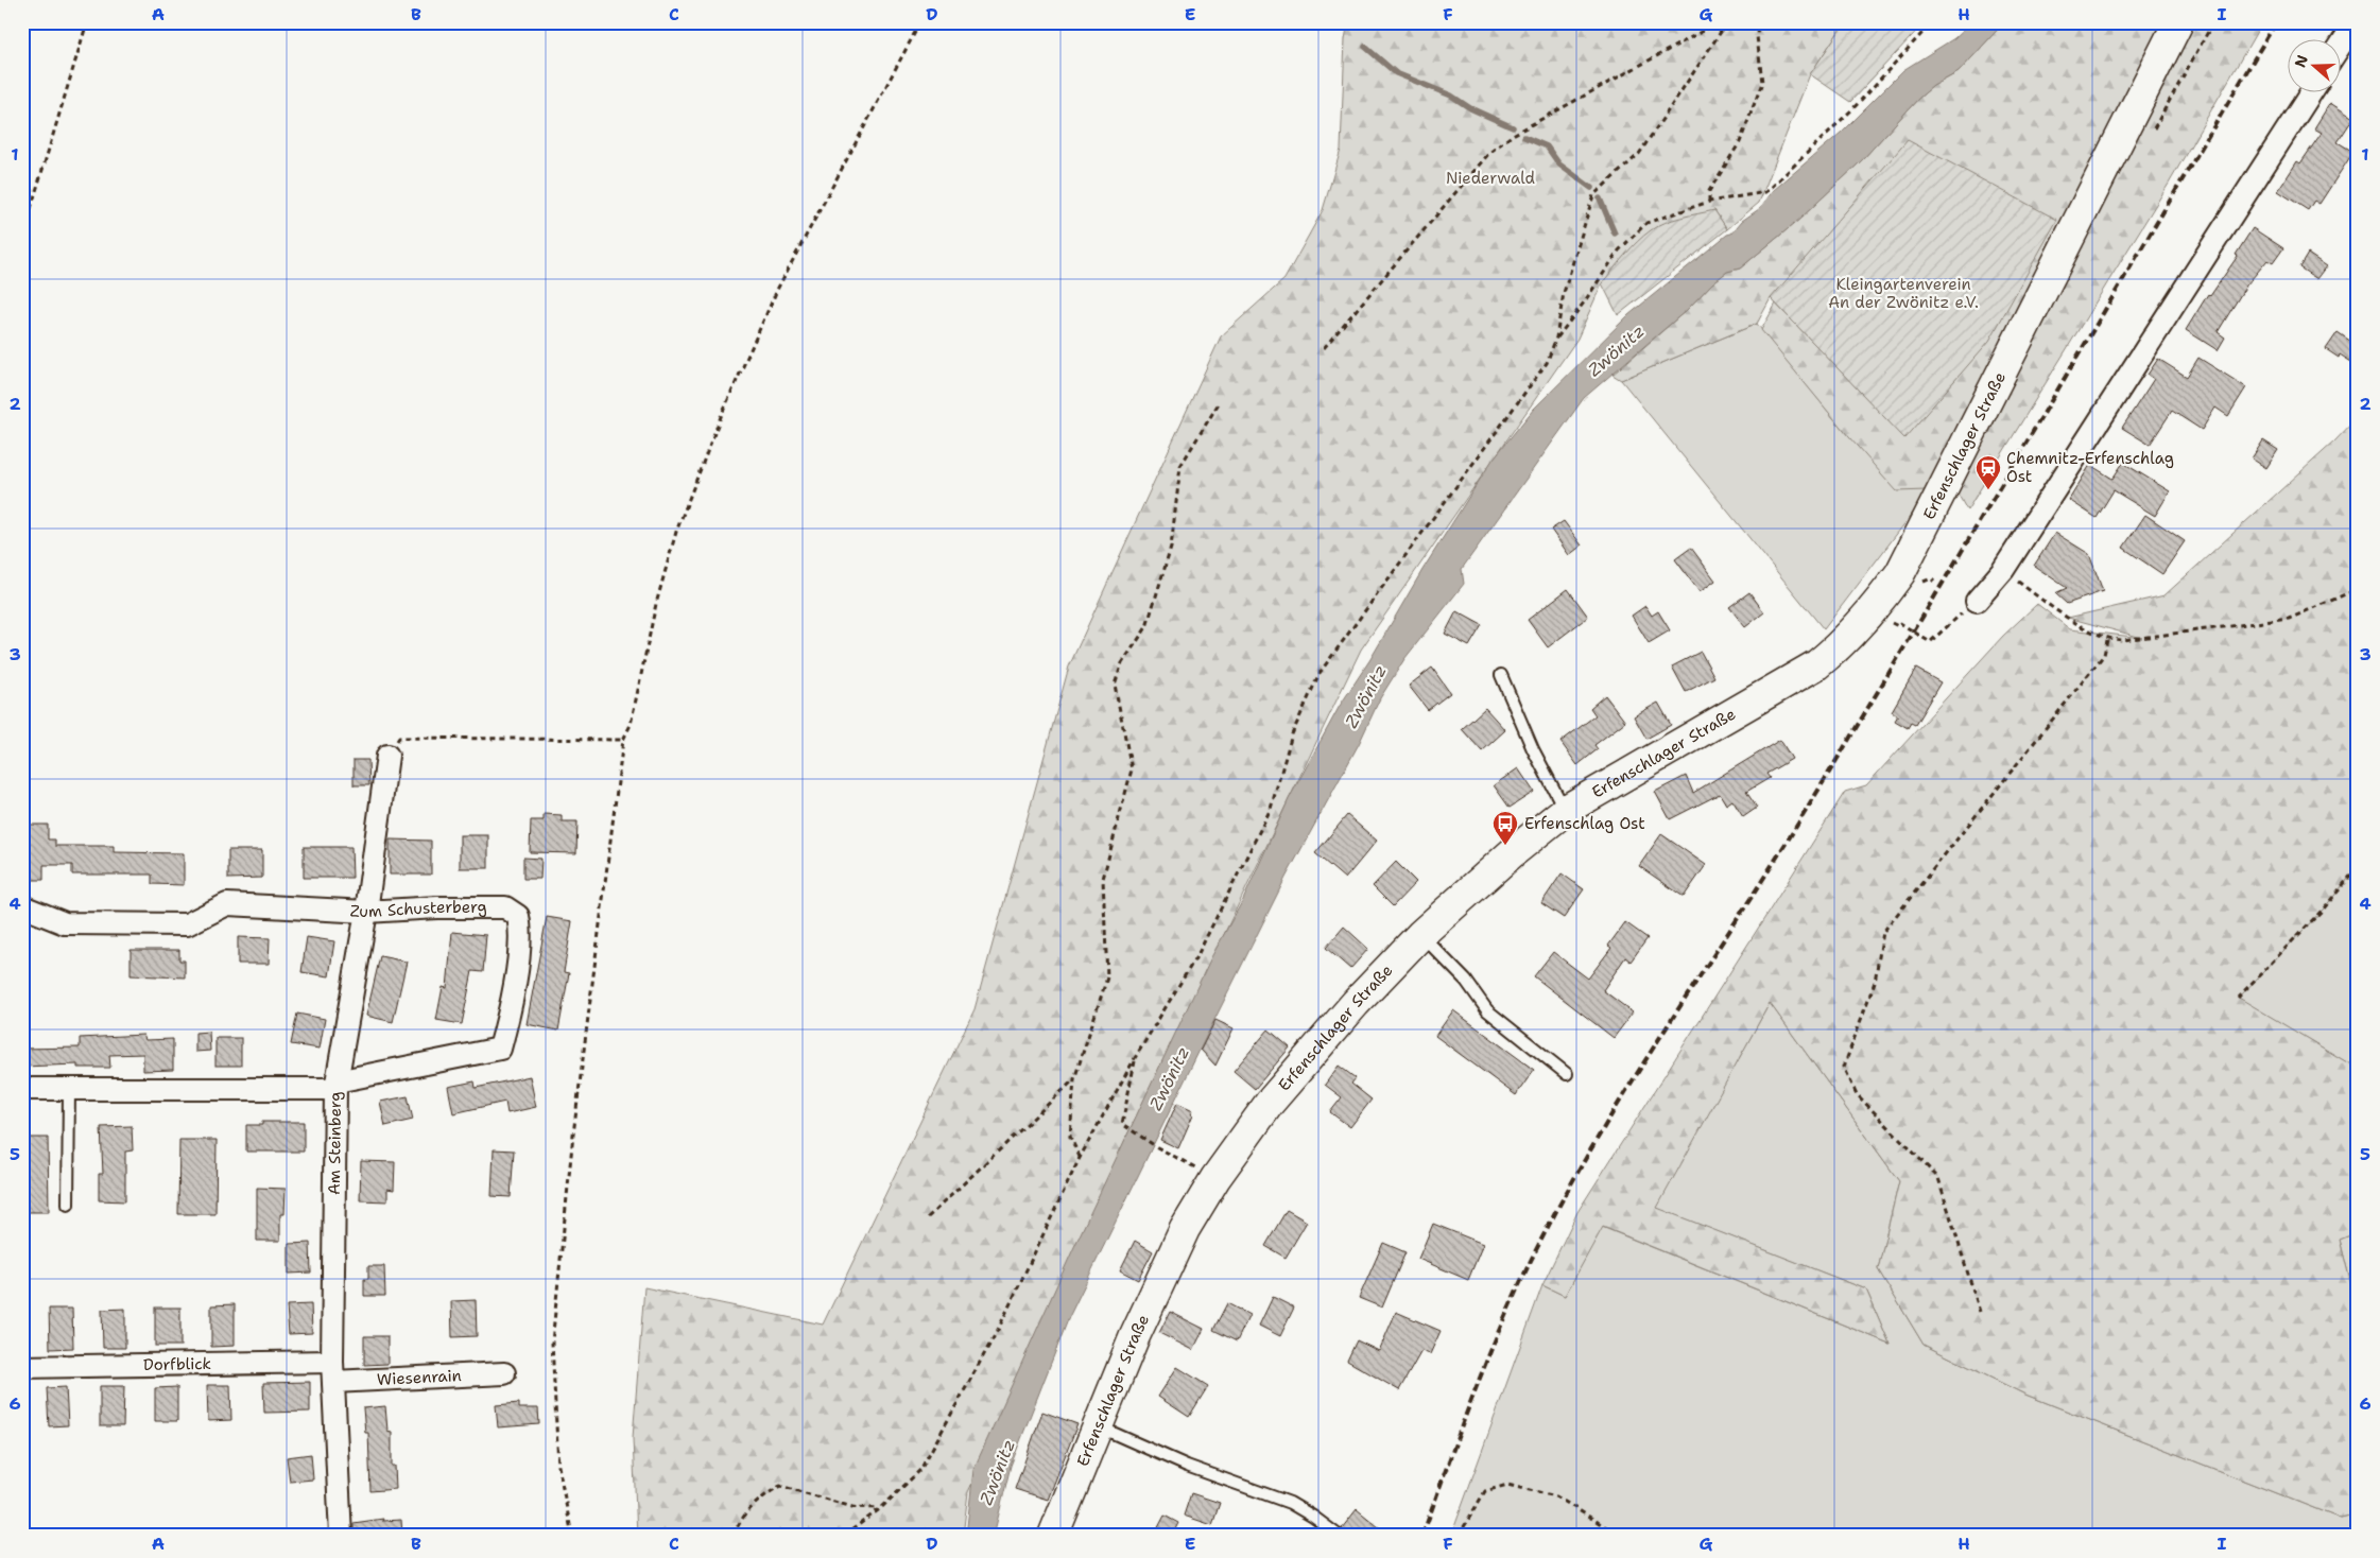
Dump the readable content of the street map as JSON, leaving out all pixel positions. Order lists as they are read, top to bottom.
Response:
{
  "streets": {
    "main road": ["Erfenschlager Straße"],
    "street": [
      "Zum Schusterberg",
      "Am Steinberg",
      "Dorfblick",
      "Wiesenrain"
    ]
  },
  "crossings": [
    ["Zum Schusterberg", "Am Steinberg"],
    ["Am Steinberg", "Dorfblick"],
    ["Am Steinberg", "Wiesenrain"],
    ["Dorfblick", "Wiesenrain"]
  ],
  "water": ["Zwönitz"],
  "parks": ["Niederwald", "Kleingartenverein An der Zwönitz e.V."],
  "places": {
    "station": ["Chemnitz-Erfenschlag Ost"],
    "bus stop": ["Erfenschlag Ost"]
  },
  "north": "left",
  "grid": {
    "columns": [
      "A",
      "B",
      "C",
      "D",
      "E",
      "F",
      "G",
      "H",
      "I"
    ],
    "rows": [
      "1",
      "2",
      "3",
      "4",
      "5",
      "6"
    ]
  }
}
